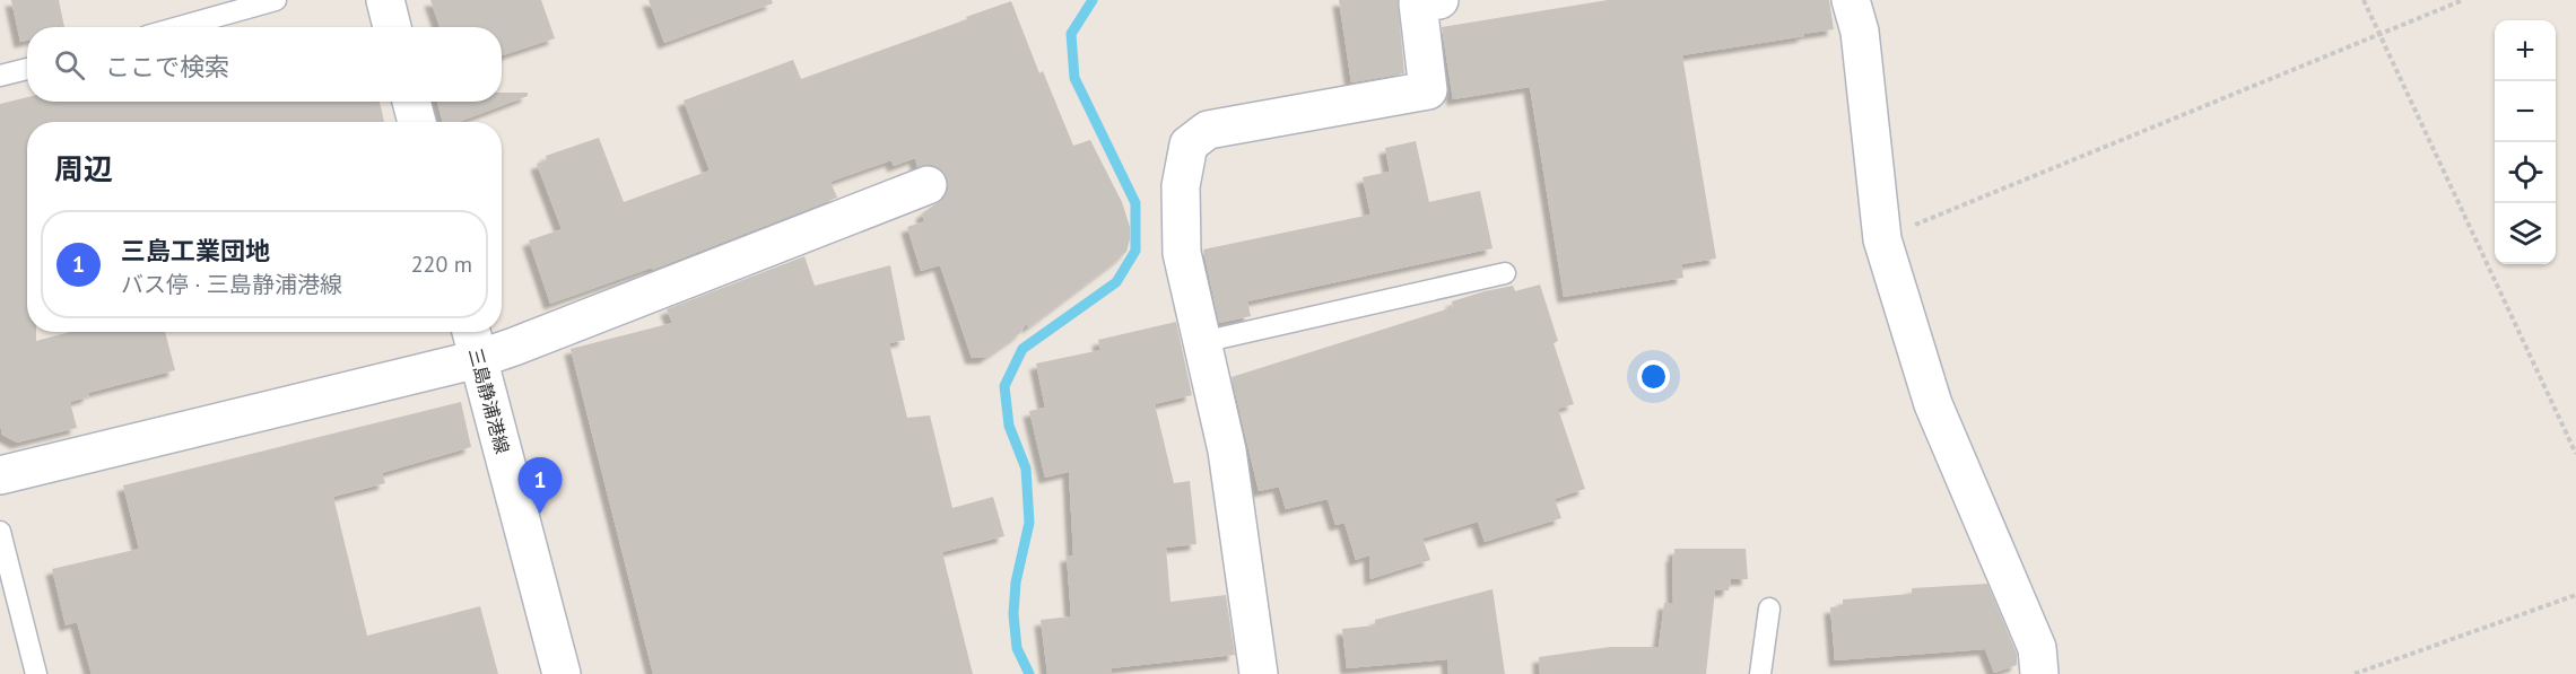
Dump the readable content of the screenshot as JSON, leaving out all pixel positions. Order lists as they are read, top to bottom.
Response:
{
  "streets": {
    "street": ["三島静浦港線"]
  },
  "page": {
    "map_buttons": ["+", "−"],
    "search": "ここで検索",
    "heading": "周辺",
    "list": [
      {
        "mark": "1",
        "name": "三島工業団地",
        "note": "バス停 · 三島静浦港線",
        "value": "220 m"
      }
    ],
    "pins": "1"
  }
}
